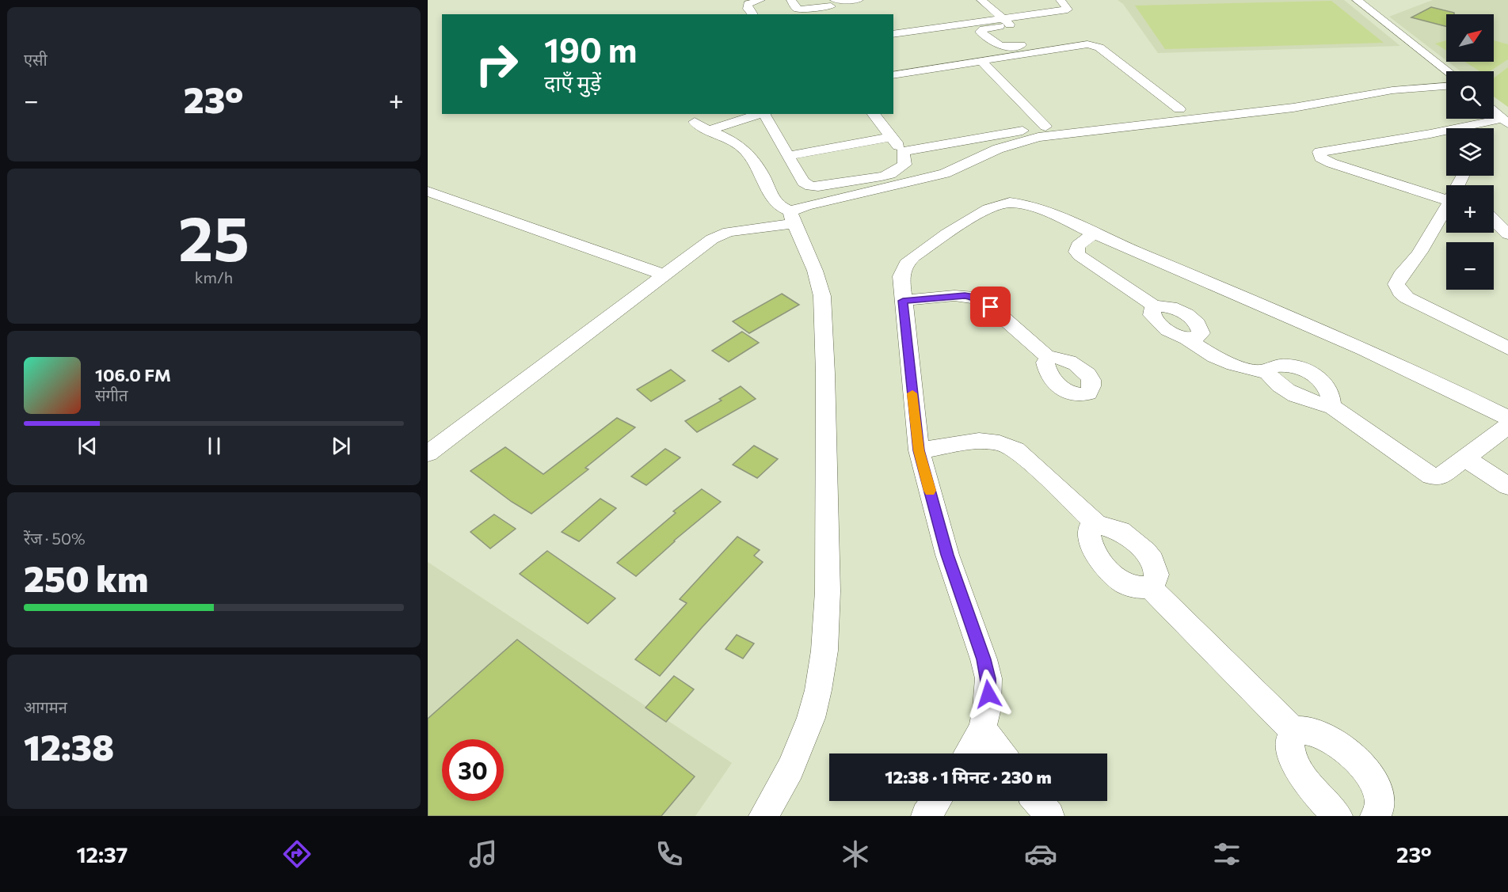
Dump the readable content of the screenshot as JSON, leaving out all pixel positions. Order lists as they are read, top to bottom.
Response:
{
  "north": "top right",
  "page": {
    "tile": [
      "एसी",
      ["25", "km/h"],
      ["रेंज · 50%", "250 km"],
      ["आगमन", "12:38"]
    ],
    "map_buttons": ["+", "−"],
    "turn": ["190 m", "दाएँ मुड़ें"],
    "heat": ["−", "23°", "+"],
    "song": ["106.0 FM", "संगीत"],
    "limit": "30",
    "trip": "12:38 · 1 मिनट · 230 m",
    "tabs": ["12:37", "23°"]
  }
}
